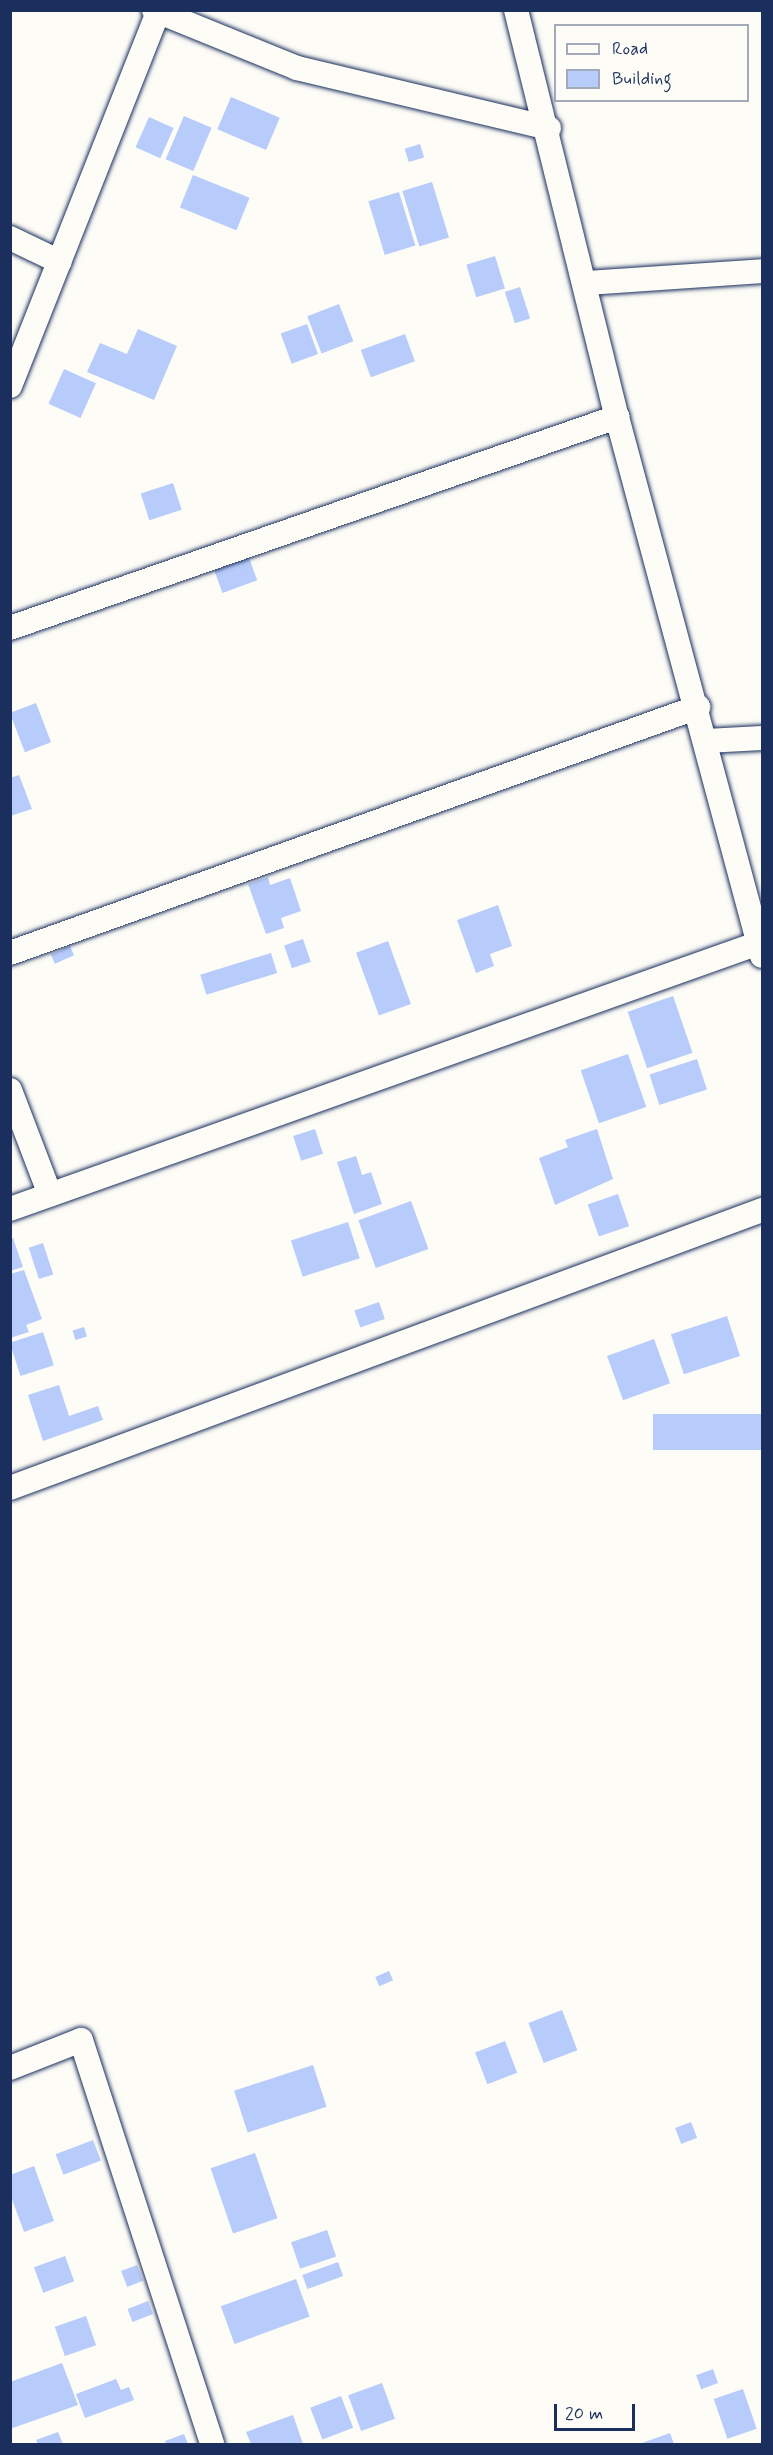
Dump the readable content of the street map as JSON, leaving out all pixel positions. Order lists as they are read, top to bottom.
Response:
{
  "legend": ["Road", "Building"],
  "scale_bar": "20 m"
}
